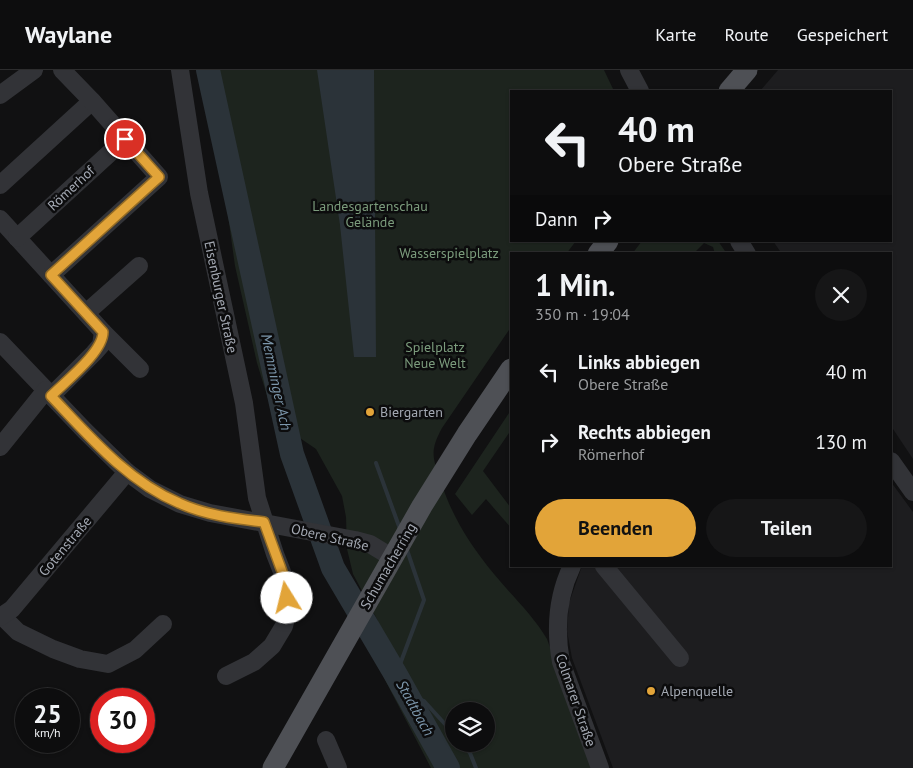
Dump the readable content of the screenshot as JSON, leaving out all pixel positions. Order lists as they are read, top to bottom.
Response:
{
  "streets": {
    "main road": ["Schumacherring"],
    "street": [
      "Römerhof",
      "Eisenburger Straße",
      "Obere Straße",
      "Gotenstraße",
      "Colmarer Straße"
    ]
  },
  "crossings": [
    ["Eisenburger Straße", "Obere Straße"],
    ["Obere Straße", "Gotenstraße"],
    ["Obere Straße", "Schumacherring"]
  ],
  "water": ["Memminger Ach", "Stadtbach"],
  "parks": ["Landesgartenschau Gelände", "Wasserspielplatz", "Spielplatz Neue Welt"],
  "places": ["Biergarten", "Alpenquelle"],
  "page": {
    "header": "Waylane",
    "nav": ["Karte", "Route", "Gespeichert"],
    "turn": ["40 m", "Obere Straße"],
    "then": "Dann",
    "heading": ["1 Min.", "350 m · 19:04"],
    "list": [
      {
        "name": "Links abbiegen",
        "note": "Obere Straße",
        "value": "40 m"
      },
      {
        "name": "Rechts abbiegen",
        "note": "Römerhof",
        "value": "130 m"
      }
    ],
    "buttons": ["Beenden", "Teilen"],
    "speed": "25 km/h",
    "limit": "30"
  }
}
